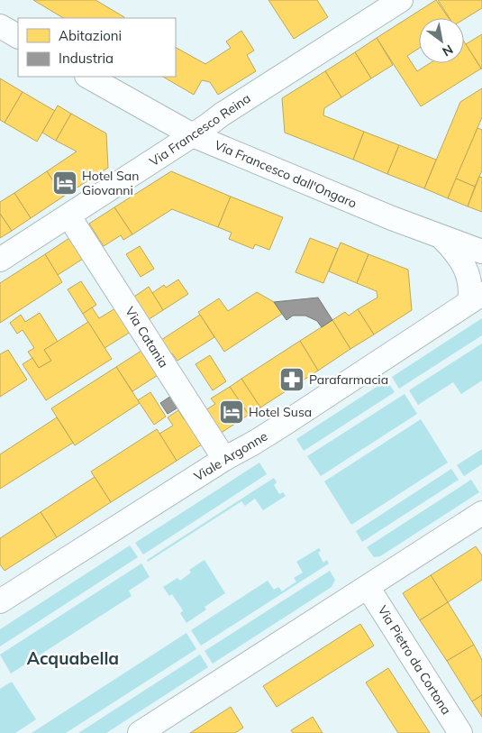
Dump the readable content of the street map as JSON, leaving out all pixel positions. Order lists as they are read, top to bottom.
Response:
{
  "streets": {
    "street": [
      "Via Francesco Reina",
      "Via Francesco dall'Ongaro",
      "Via Catania",
      "Viale Argonne",
      "Via Pietro da Cortona"
    ]
  },
  "crossings": [
    ["Via Francesco Reina", "Via Francesco dall'Ongaro"],
    ["Via Francesco Reina", "Via Catania"],
    ["Via Francesco dall'Ongaro", "Viale Argonne"],
    ["Via Catania", "Viale Argonne"]
  ],
  "districts": ["Acquabella"],
  "places": {
    "hotel": ["Hotel San Giovanni", "Hotel Susa"],
    "pharmacy": ["Parafarmacia"]
  },
  "legend": ["Abitazioni", "Industria"],
  "north": "bottom right"
}
